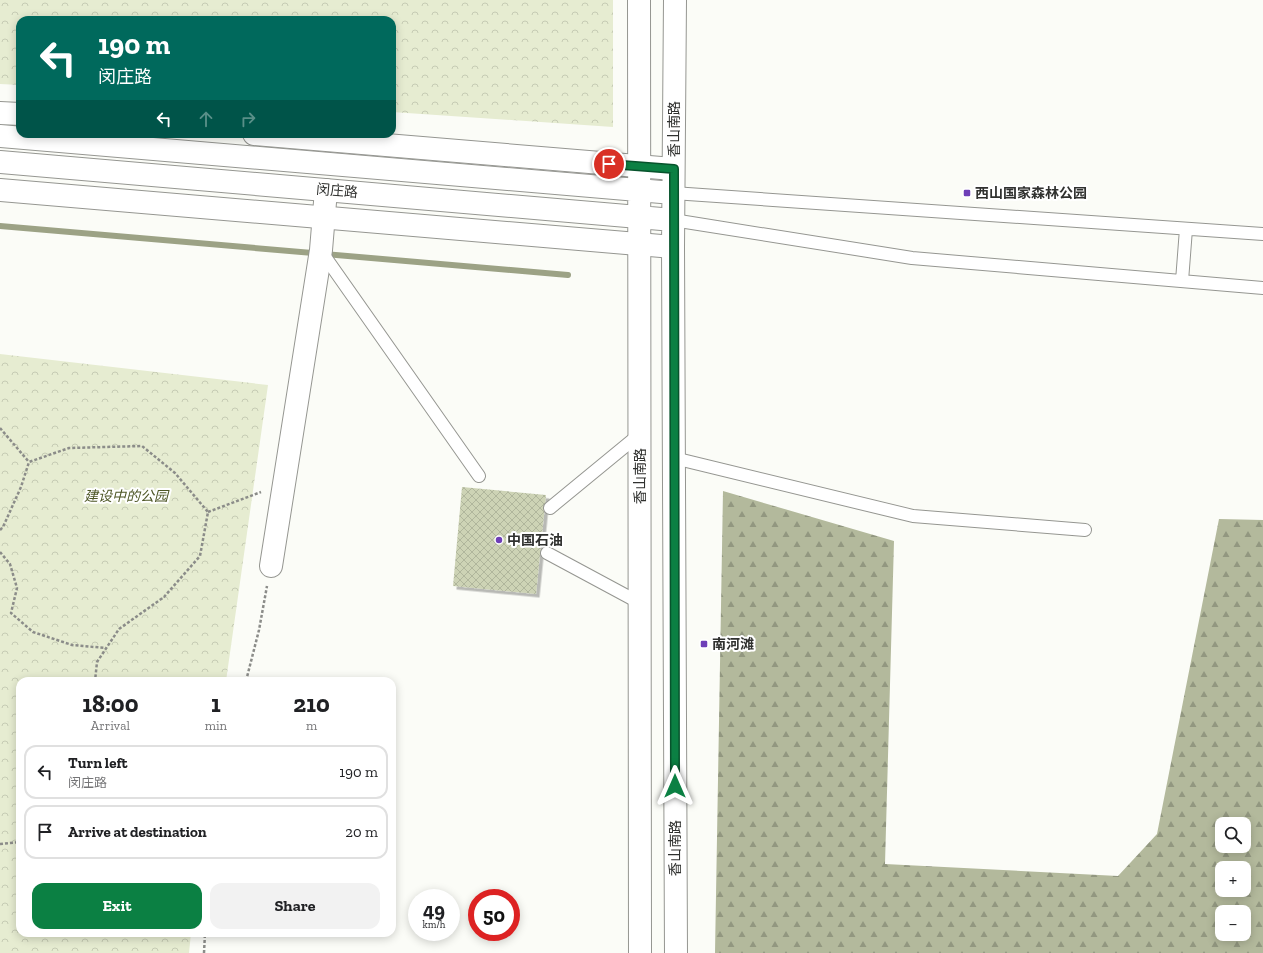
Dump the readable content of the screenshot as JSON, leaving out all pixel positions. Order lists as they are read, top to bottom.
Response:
{
  "streets": {
    "main road": ["香山南路", "闵庄路"]
  },
  "crossings": [
    ["香山南路", "闵庄路"]
  ],
  "parks": ["建设中的公园"],
  "places": {
    "transit": ["西山国家森林公园", "南河滩"],
    "other": ["中国石油"]
  },
  "page": {
    "turn": ["190 m", "闵庄路"],
    "eta": [
      "18:00",
      "Arrival",
      "1",
      "min",
      "210",
      "m"
    ],
    "list": [
      {
        "name": "Turn left",
        "note": "闵庄路",
        "value": "190 m"
      },
      {
        "name": "Arrive at destination",
        "value": "20 m"
      }
    ],
    "map_buttons": ["+", "−"],
    "buttons": ["Exit", "Share"],
    "speed": "49 km/h",
    "limit": "50"
  }
}
